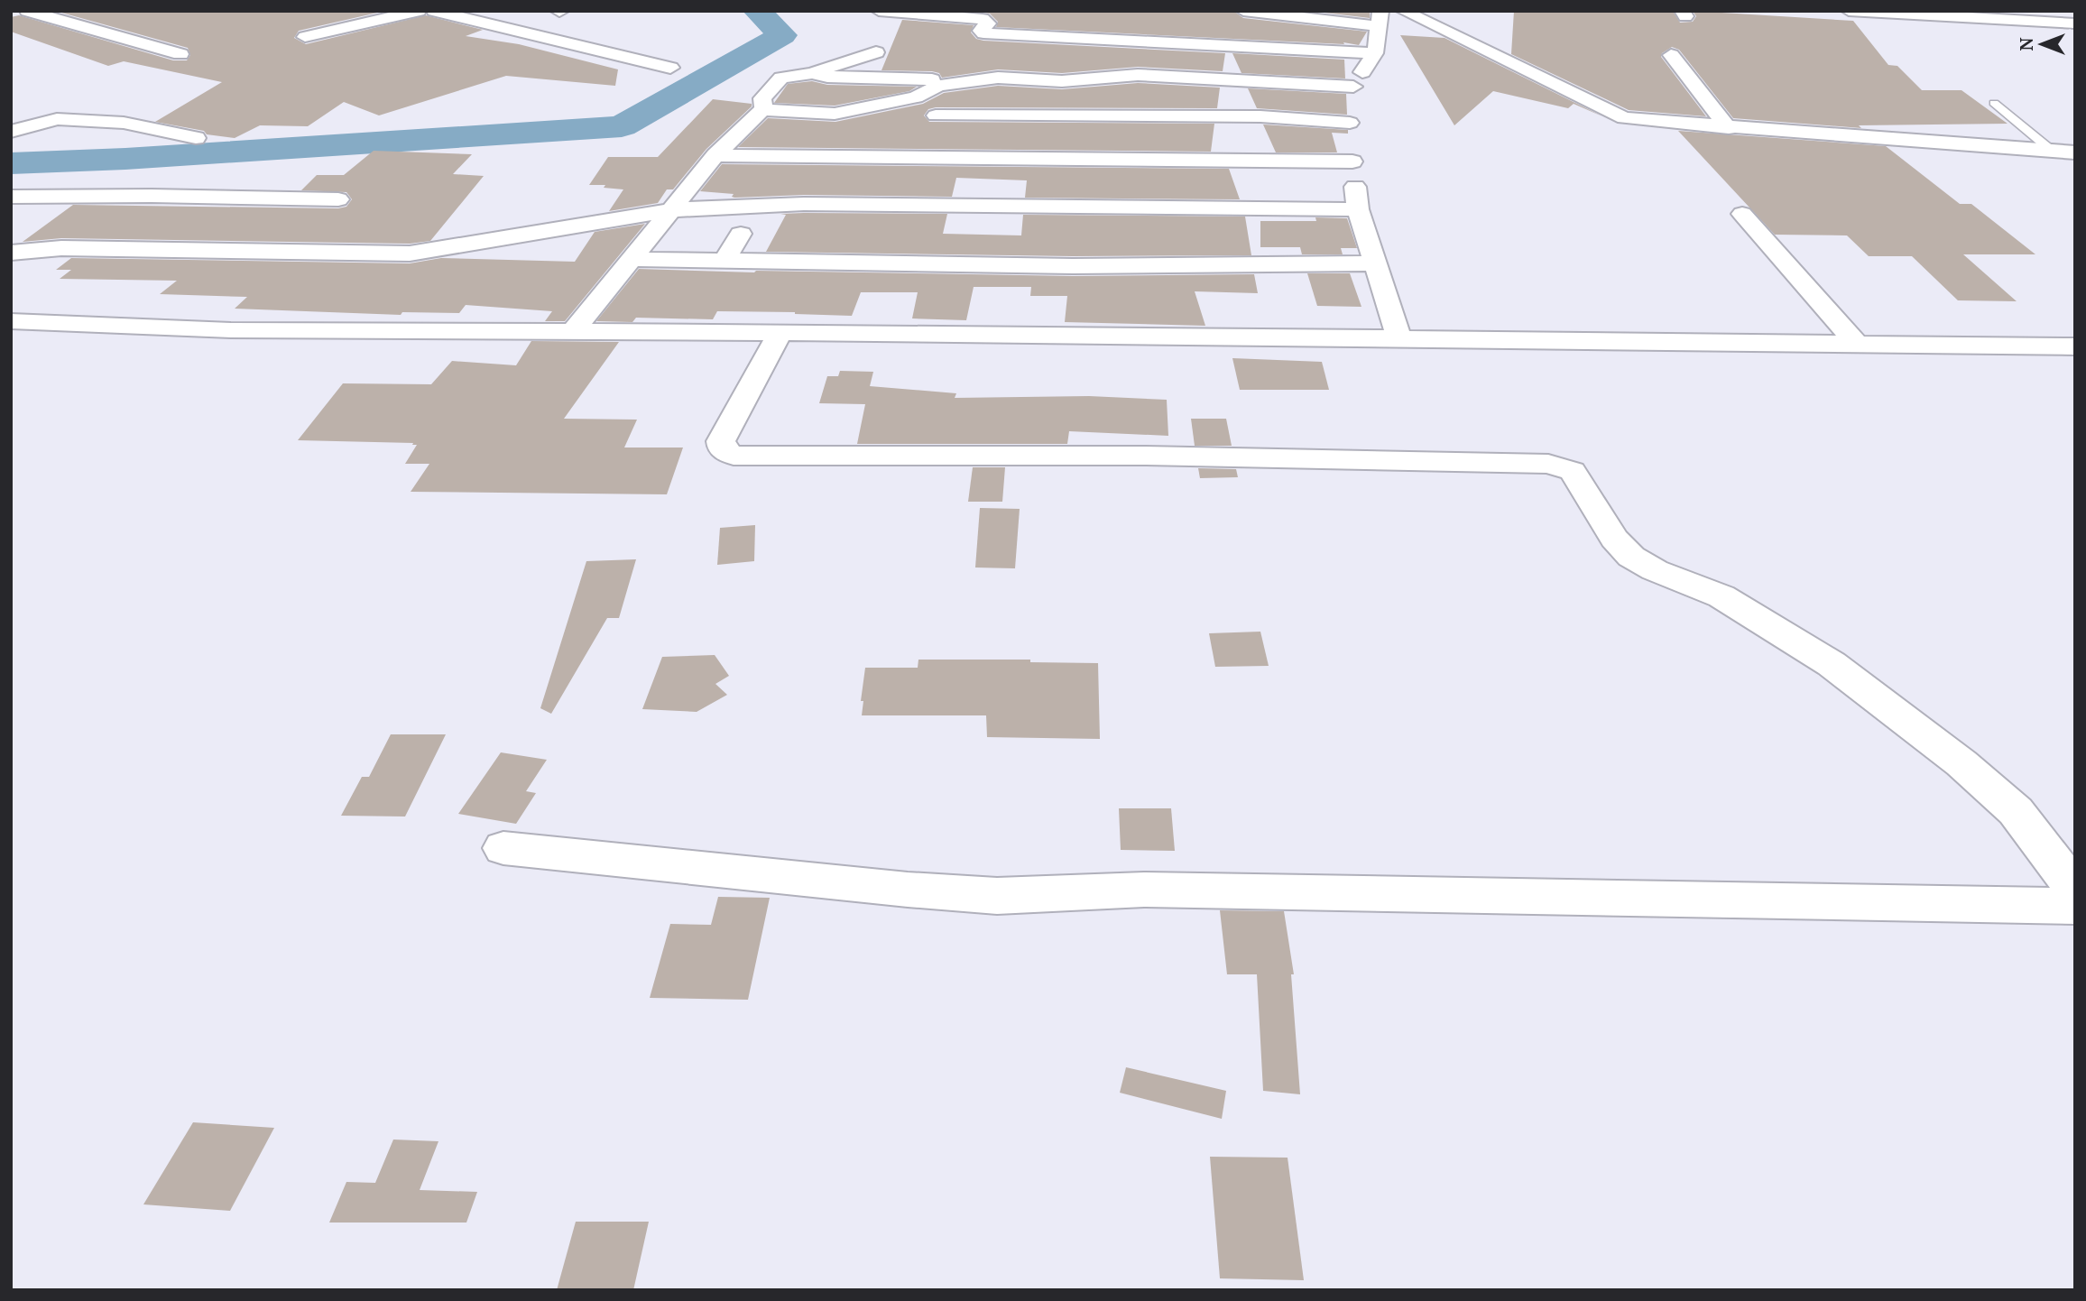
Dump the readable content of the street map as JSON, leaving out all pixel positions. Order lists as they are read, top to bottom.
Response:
{
  "north": "left"
}
